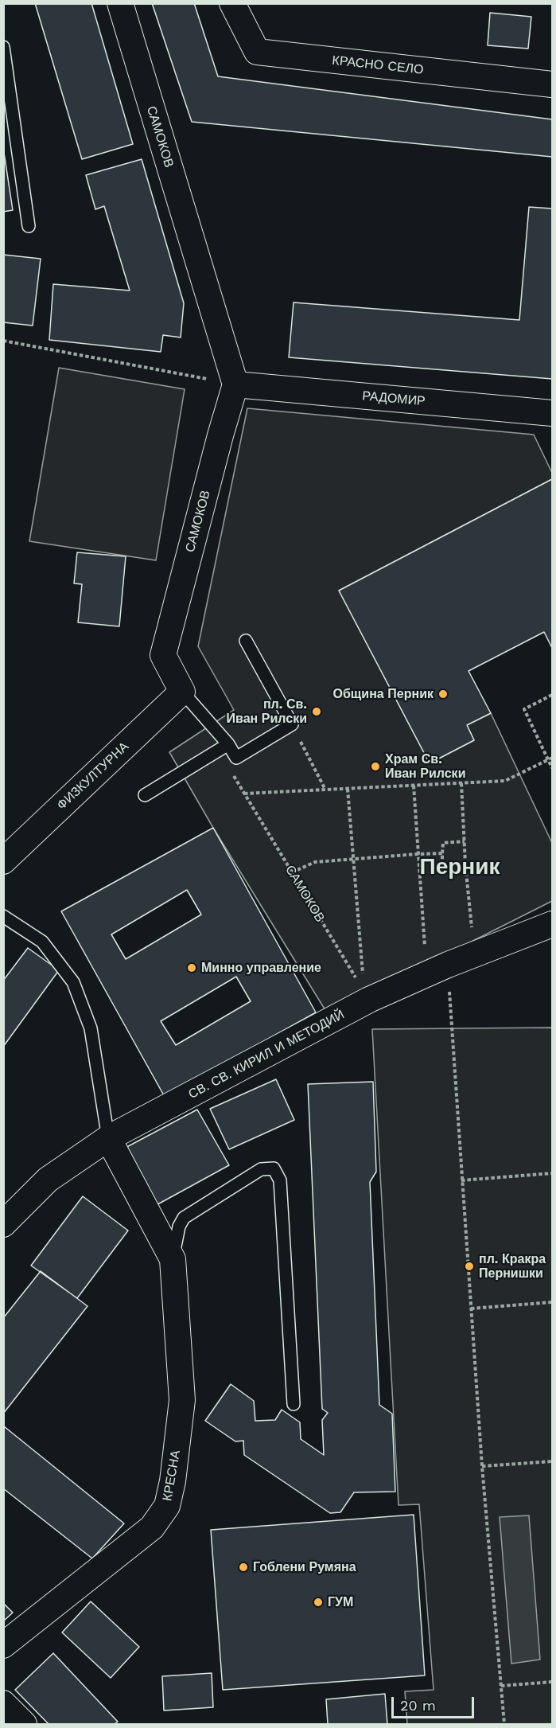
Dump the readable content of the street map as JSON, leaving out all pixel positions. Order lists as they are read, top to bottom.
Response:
{
  "streets": {
    "street": [
      "КРАСНО СЕЛО",
      "САМОКОВ",
      "РАДОМИР",
      "ФИЗКУЛТУРНА",
      "СВ. СВ. КИРИЛ И МЕТОДИЙ",
      "КРЕСНА"
    ]
  },
  "crossings": [
    ["САМОКОВ", "РАДОМИР"],
    ["САМОКОВ", "ФИЗКУЛТУРНА"],
    ["САМОКОВ", "СВ. СВ. КИРИЛ И МЕТОДИЙ"]
  ],
  "districts": ["Перник"],
  "places": [
    "Община Перник",
    "пл. Св. Иван Рилски",
    "Храм Св. Иван Рилски",
    "Минно управление",
    "пл. Кракра Пернишки",
    "Гоблени Румяна",
    "ГУМ"
  ],
  "scale_bar": "20 m"
}
